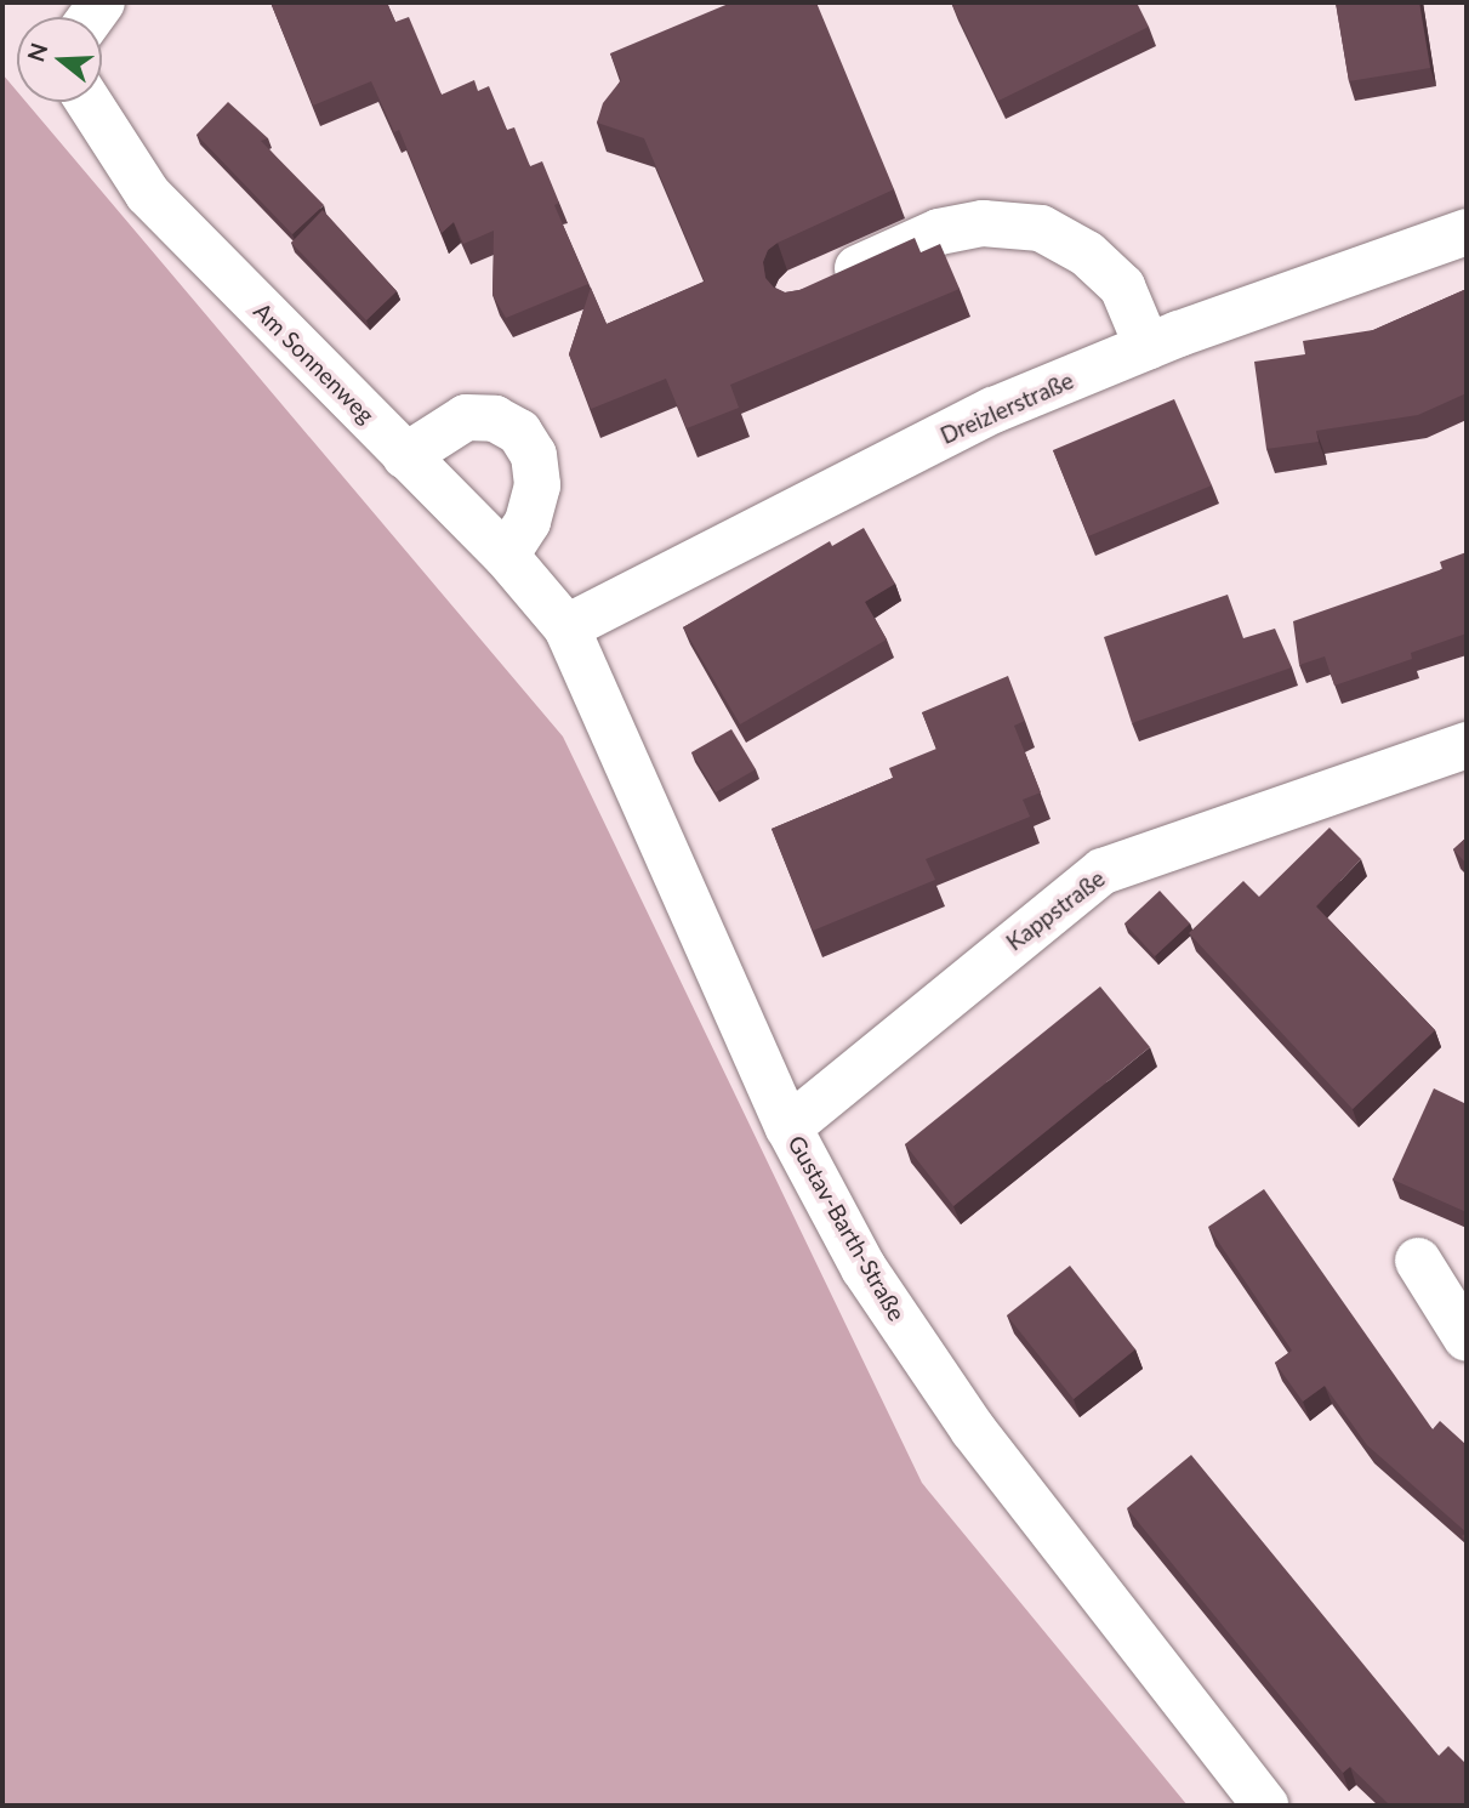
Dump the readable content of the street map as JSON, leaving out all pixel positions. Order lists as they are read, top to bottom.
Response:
{
  "streets": {
    "street": [
      "Am Sonnenweg",
      "Dreizlerstraße",
      "Kappstraße",
      "Gustav-Barth-Straße"
    ]
  },
  "crossings": [
    ["Am Sonnenweg", "Dreizlerstraße"],
    ["Am Sonnenweg", "Gustav-Barth-Straße"],
    ["Dreizlerstraße", "Gustav-Barth-Straße"],
    ["Kappstraße", "Gustav-Barth-Straße"]
  ],
  "north": "left"
}
